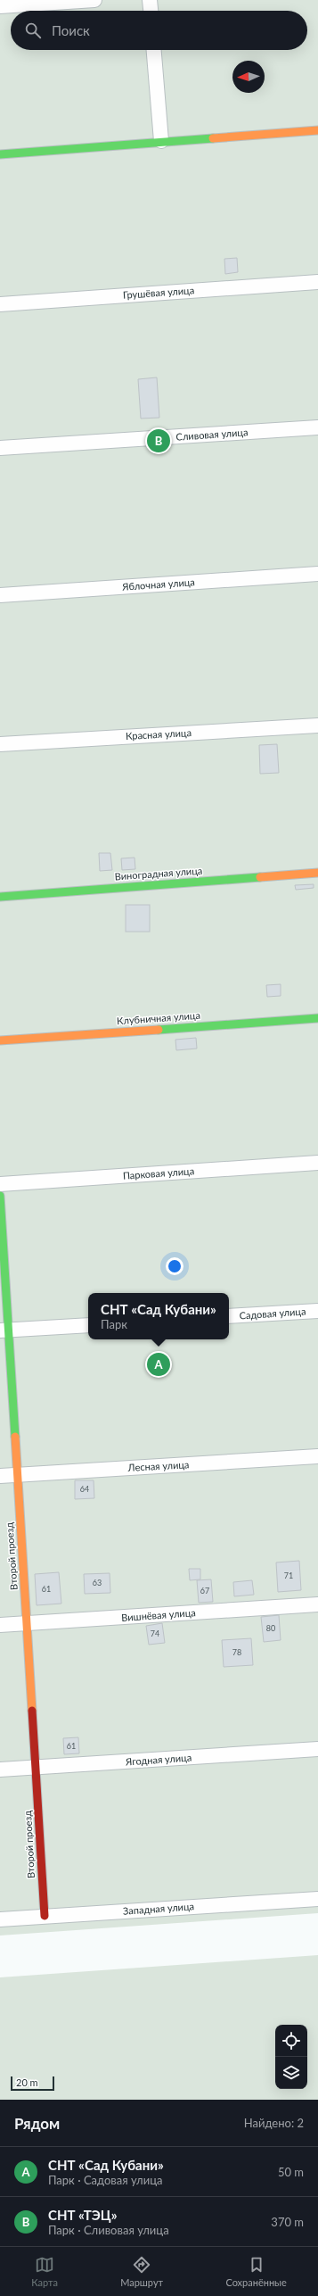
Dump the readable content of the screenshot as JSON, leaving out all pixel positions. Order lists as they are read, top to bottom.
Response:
{
  "streets": {
    "street": [
      "Грушёвая улица",
      "Сливовая улица",
      "Яблочная улица",
      "Красная улица",
      "Виноградная улица",
      "Клубничная улица",
      "Парковая улица",
      "Садовая улица",
      "Лесная улица",
      "Второй проезд",
      "Вишнёвая улица",
      "Ягодная улица",
      "Западная улица"
    ]
  },
  "crossings": [
    ["Лесная улица", "Второй проезд"],
    ["Второй проезд", "Вишнёвая улица"],
    ["Второй проезд", "Ягодная улица"],
    ["Второй проезд", "Западная улица"]
  ],
  "house_numbers": [
    "64",
    "71",
    "63",
    "61",
    "67",
    "80",
    "74",
    "78",
    "61"
  ],
  "scale_bar": "20 m",
  "north": "left",
  "page": {
    "search": "Поиск",
    "pins": ["B", "A"],
    "popup": ["СНТ «Сад Кубани»", "Парк"],
    "scale": "20 m",
    "heading": ["Рядом", "Найдено: 2"],
    "list": [
      {
        "mark": "A",
        "name": "СНТ «Сад Кубани»",
        "note": "Парк · Садовая улица",
        "value": "50 m"
      },
      {
        "mark": "B",
        "name": "СНТ «ТЭЦ»",
        "note": "Парк · Сливовая улица",
        "value": "370 m"
      }
    ],
    "nav": ["Карта", "Маршрут", "Сохранённые"]
  }
}
